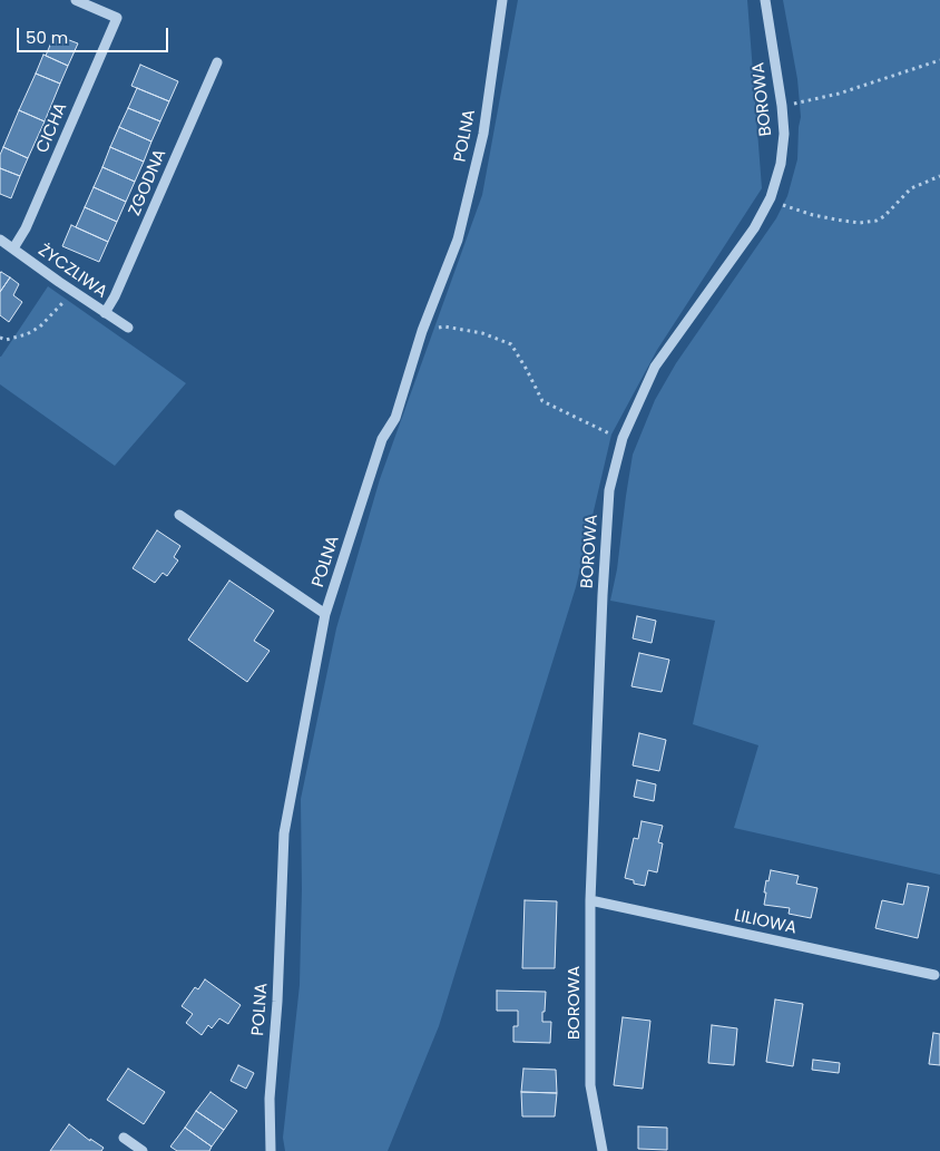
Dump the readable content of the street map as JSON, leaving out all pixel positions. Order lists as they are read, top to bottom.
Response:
{
  "streets": {
    "street": [
      "BOROWA",
      "CICHA",
      "POLNA",
      "ZGODNA",
      "ŻYCZLIWA",
      "LILIOWA"
    ]
  },
  "crossings": [
    ["BOROWA", "LILIOWA"],
    ["CICHA", "ŻYCZLIWA"],
    ["ZGODNA", "ŻYCZLIWA"]
  ],
  "scale_bar": "50 m"
}
